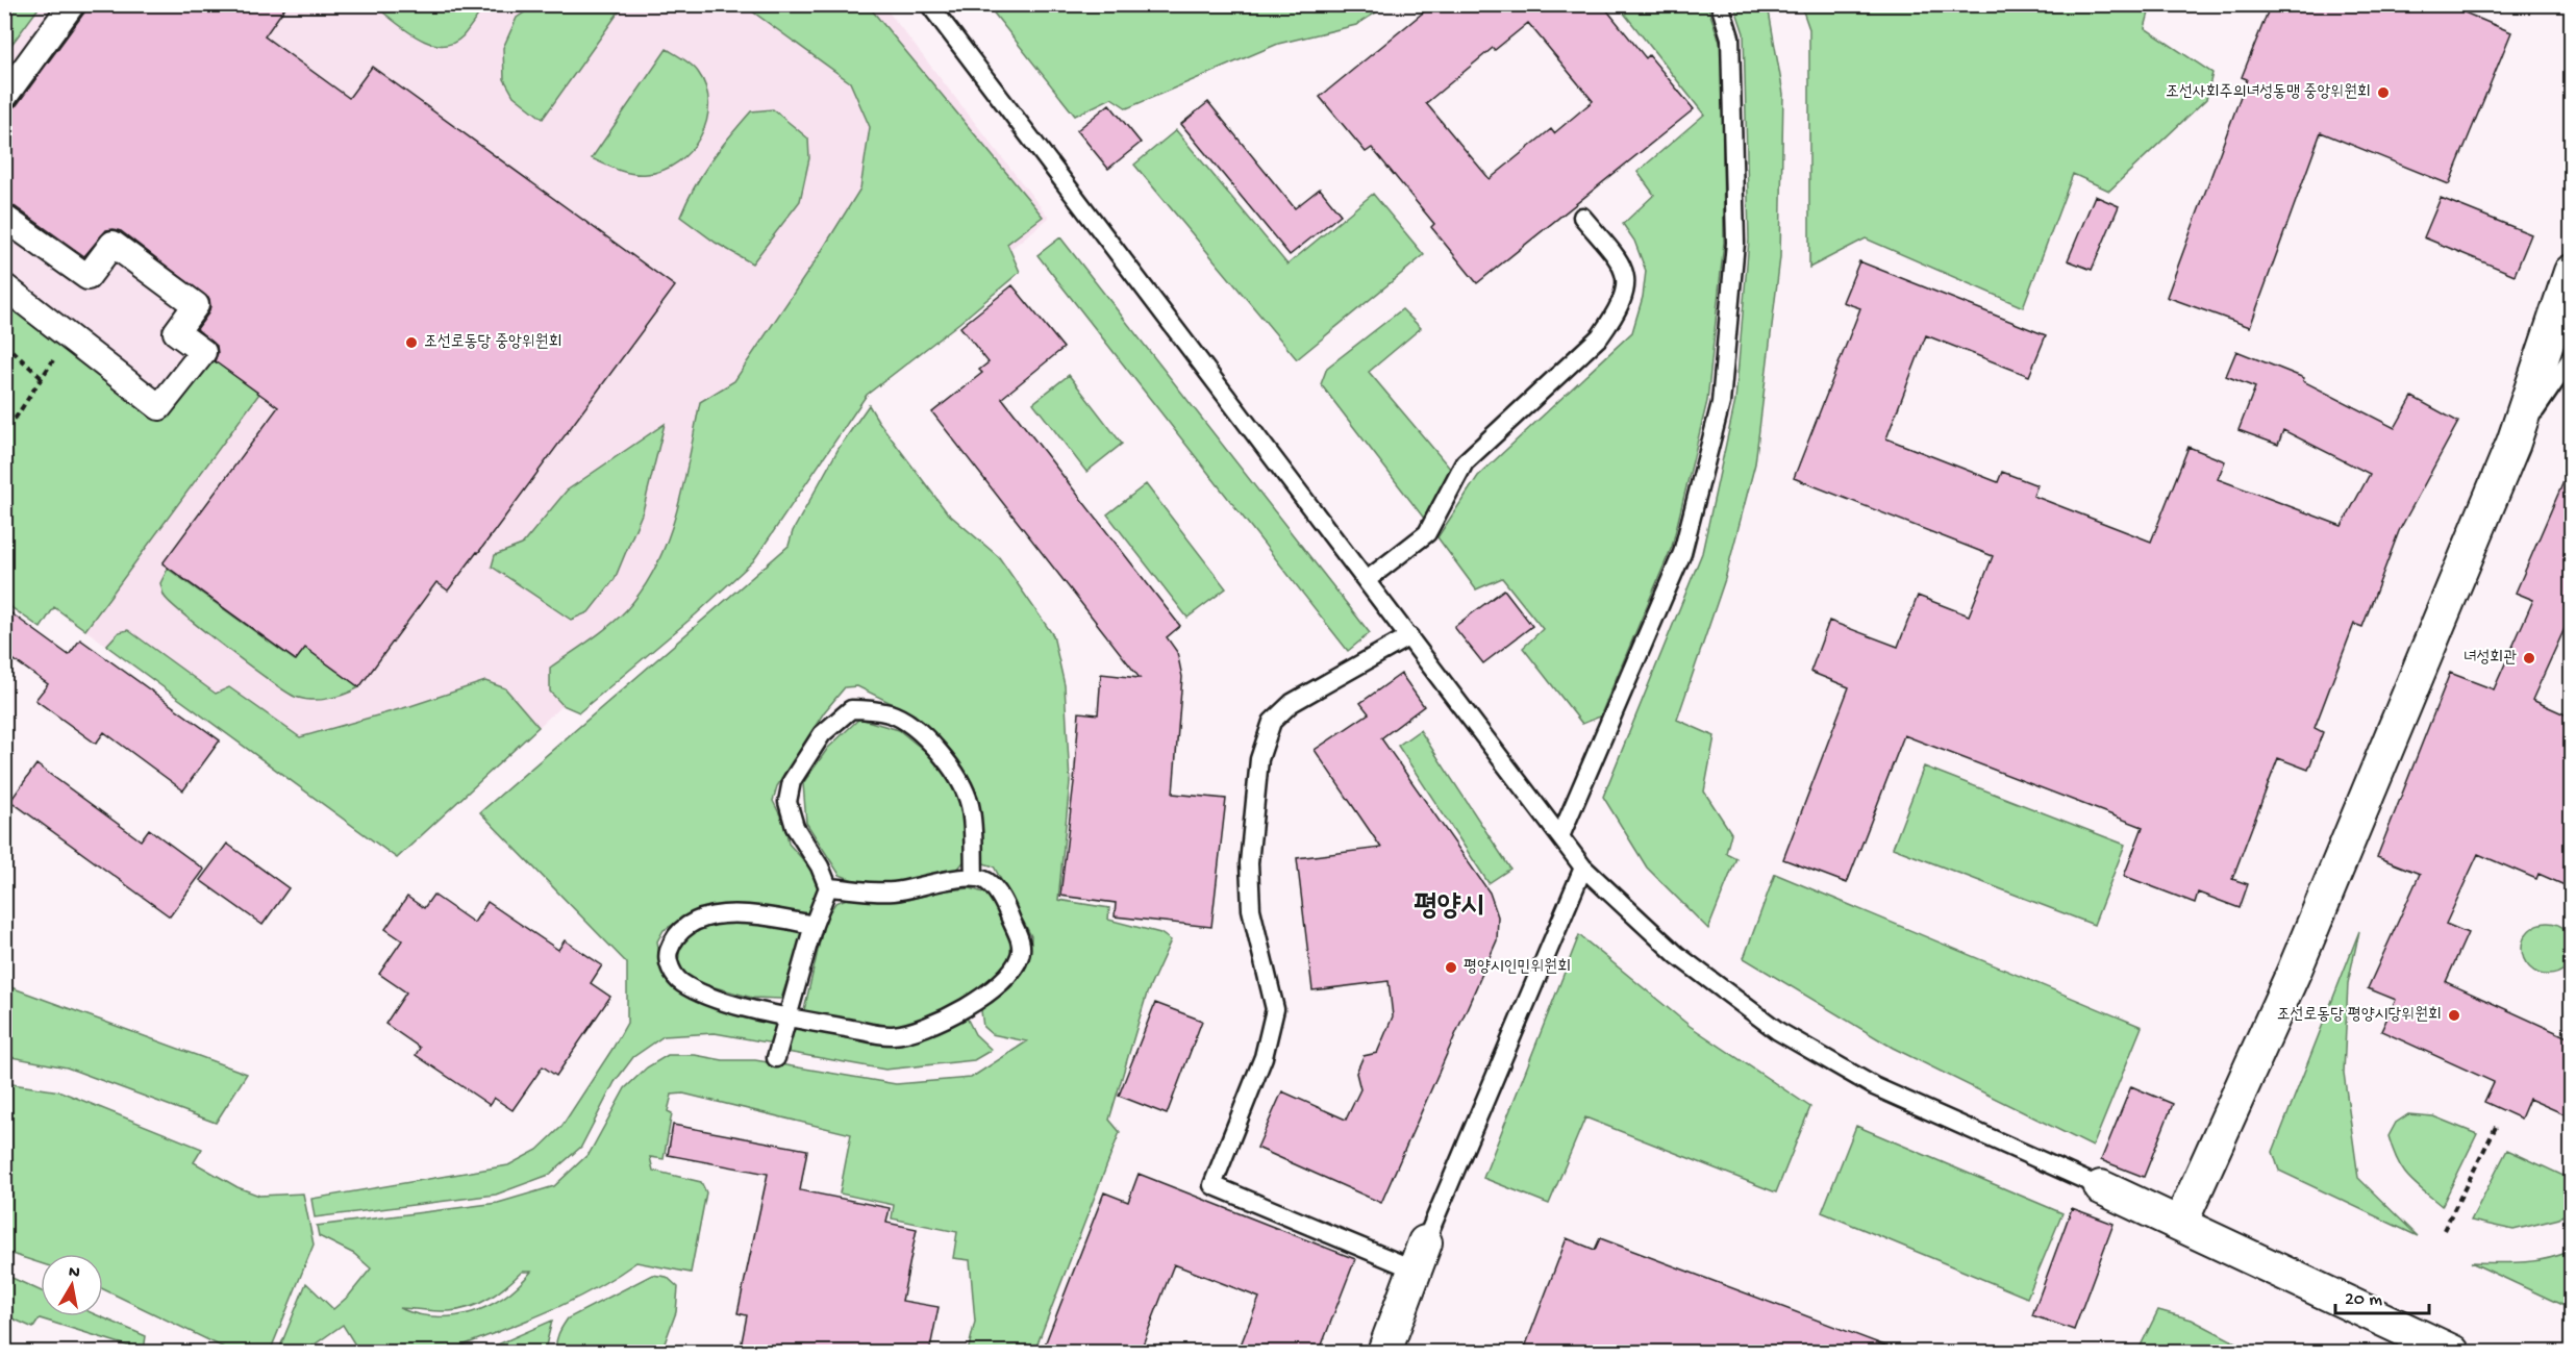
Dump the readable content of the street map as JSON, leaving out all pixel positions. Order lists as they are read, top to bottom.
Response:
{
  "districts": ["평양시"],
  "places": [
    "조선사회주의녀성동맹 중앙위원회",
    "조선로동당 중앙위원회",
    "녀성회관",
    "평양시인민위원회",
    "조선로동당 평양시당위원회"
  ],
  "scale_bar": "20 m",
  "north": "top"
}
